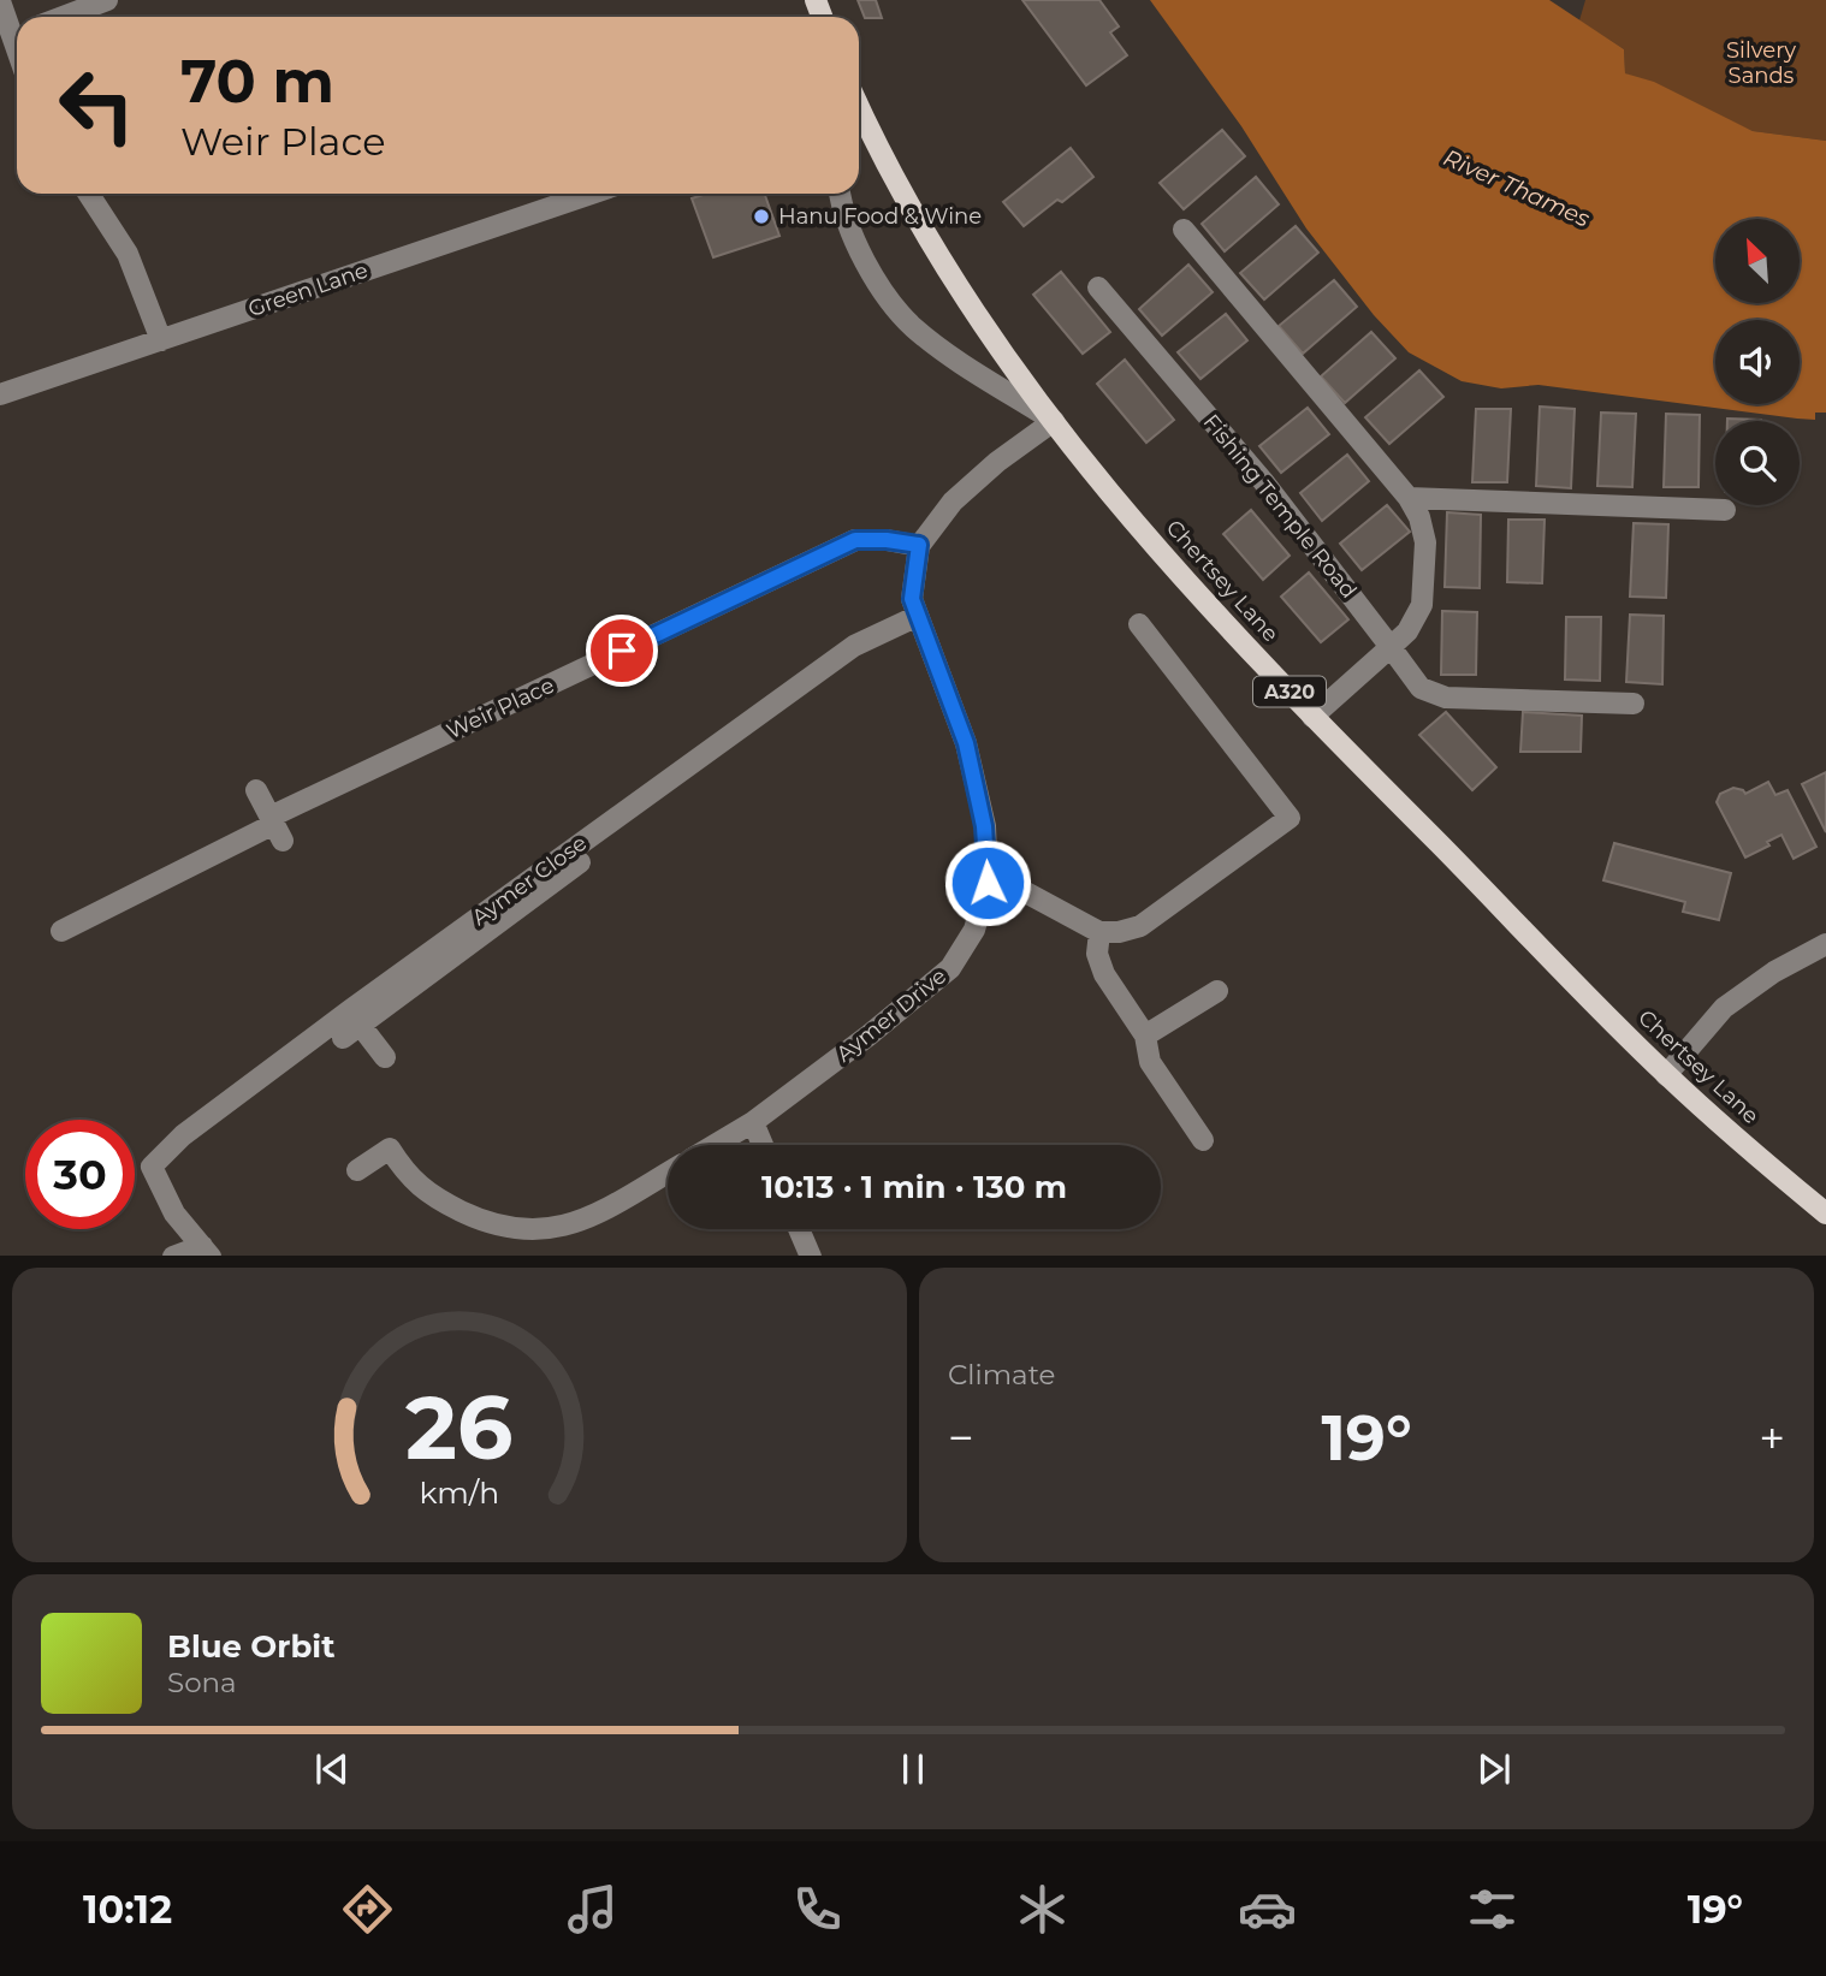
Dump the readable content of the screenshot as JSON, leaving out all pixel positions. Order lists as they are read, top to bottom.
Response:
{
  "streets": {
    "main road": ["Chertsey Lane", "A320"],
    "street": [
      "Green Lane",
      "Fishing Temple Road",
      "Weir Place",
      "Aymer Close",
      "Aymer Drive"
    ]
  },
  "crossings": [
    ["Weir Place", "Aymer Drive"],
    ["Aymer Close", "Aymer Drive"]
  ],
  "water": ["River Thames"],
  "parks": ["Silvery Sands"],
  "places": ["Hanu Food & Wine"],
  "north": "top left",
  "page": {
    "turn": ["70 m", "Weir Place"],
    "limit": "30",
    "trip": "10:13 · 1 min · 130 m",
    "tile": "Climate",
    "heat": ["−", "19°", "+"],
    "song": ["Blue Orbit", "Sona"],
    "tabs": ["10:12", "19°"],
    "gauge": ["26", "km/h"]
  }
}
